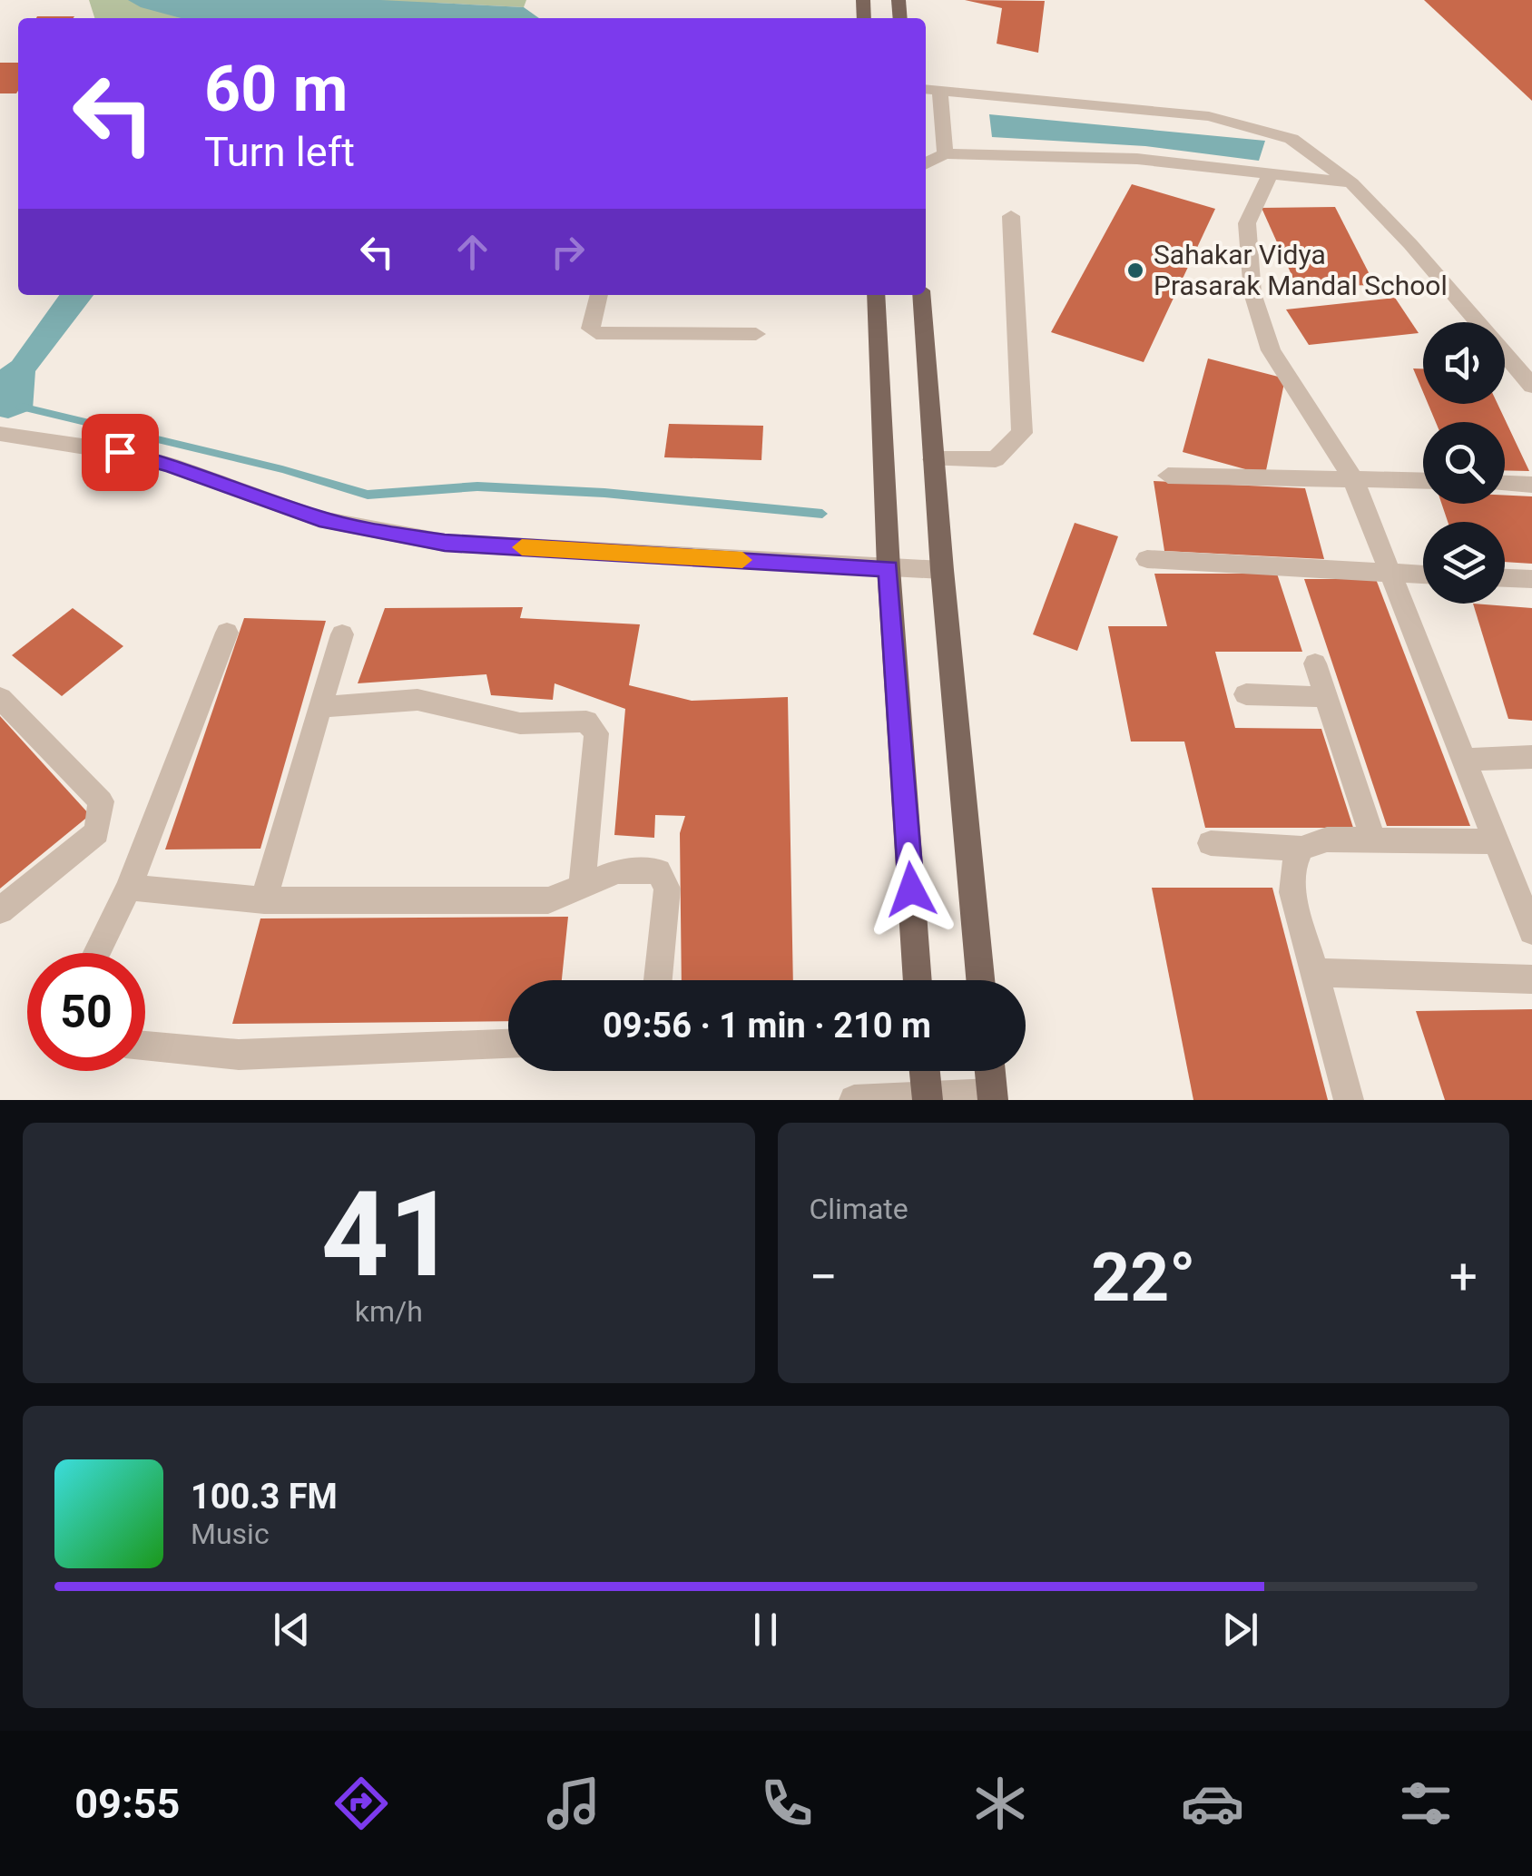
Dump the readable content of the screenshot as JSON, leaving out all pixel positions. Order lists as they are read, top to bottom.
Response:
{
  "places": ["Sahakar Vidya Prasarak Mandal School"],
  "page": {
    "turn": ["60 m", "Turn left"],
    "limit": "50",
    "trip": "09:56 · 1 min · 210 m",
    "tile": [
      ["41", "km/h"],
      "Climate"
    ],
    "heat": ["−", "22°", "+"],
    "song": ["100.3 FM", "Music"],
    "tabs": "09:55"
  }
}
